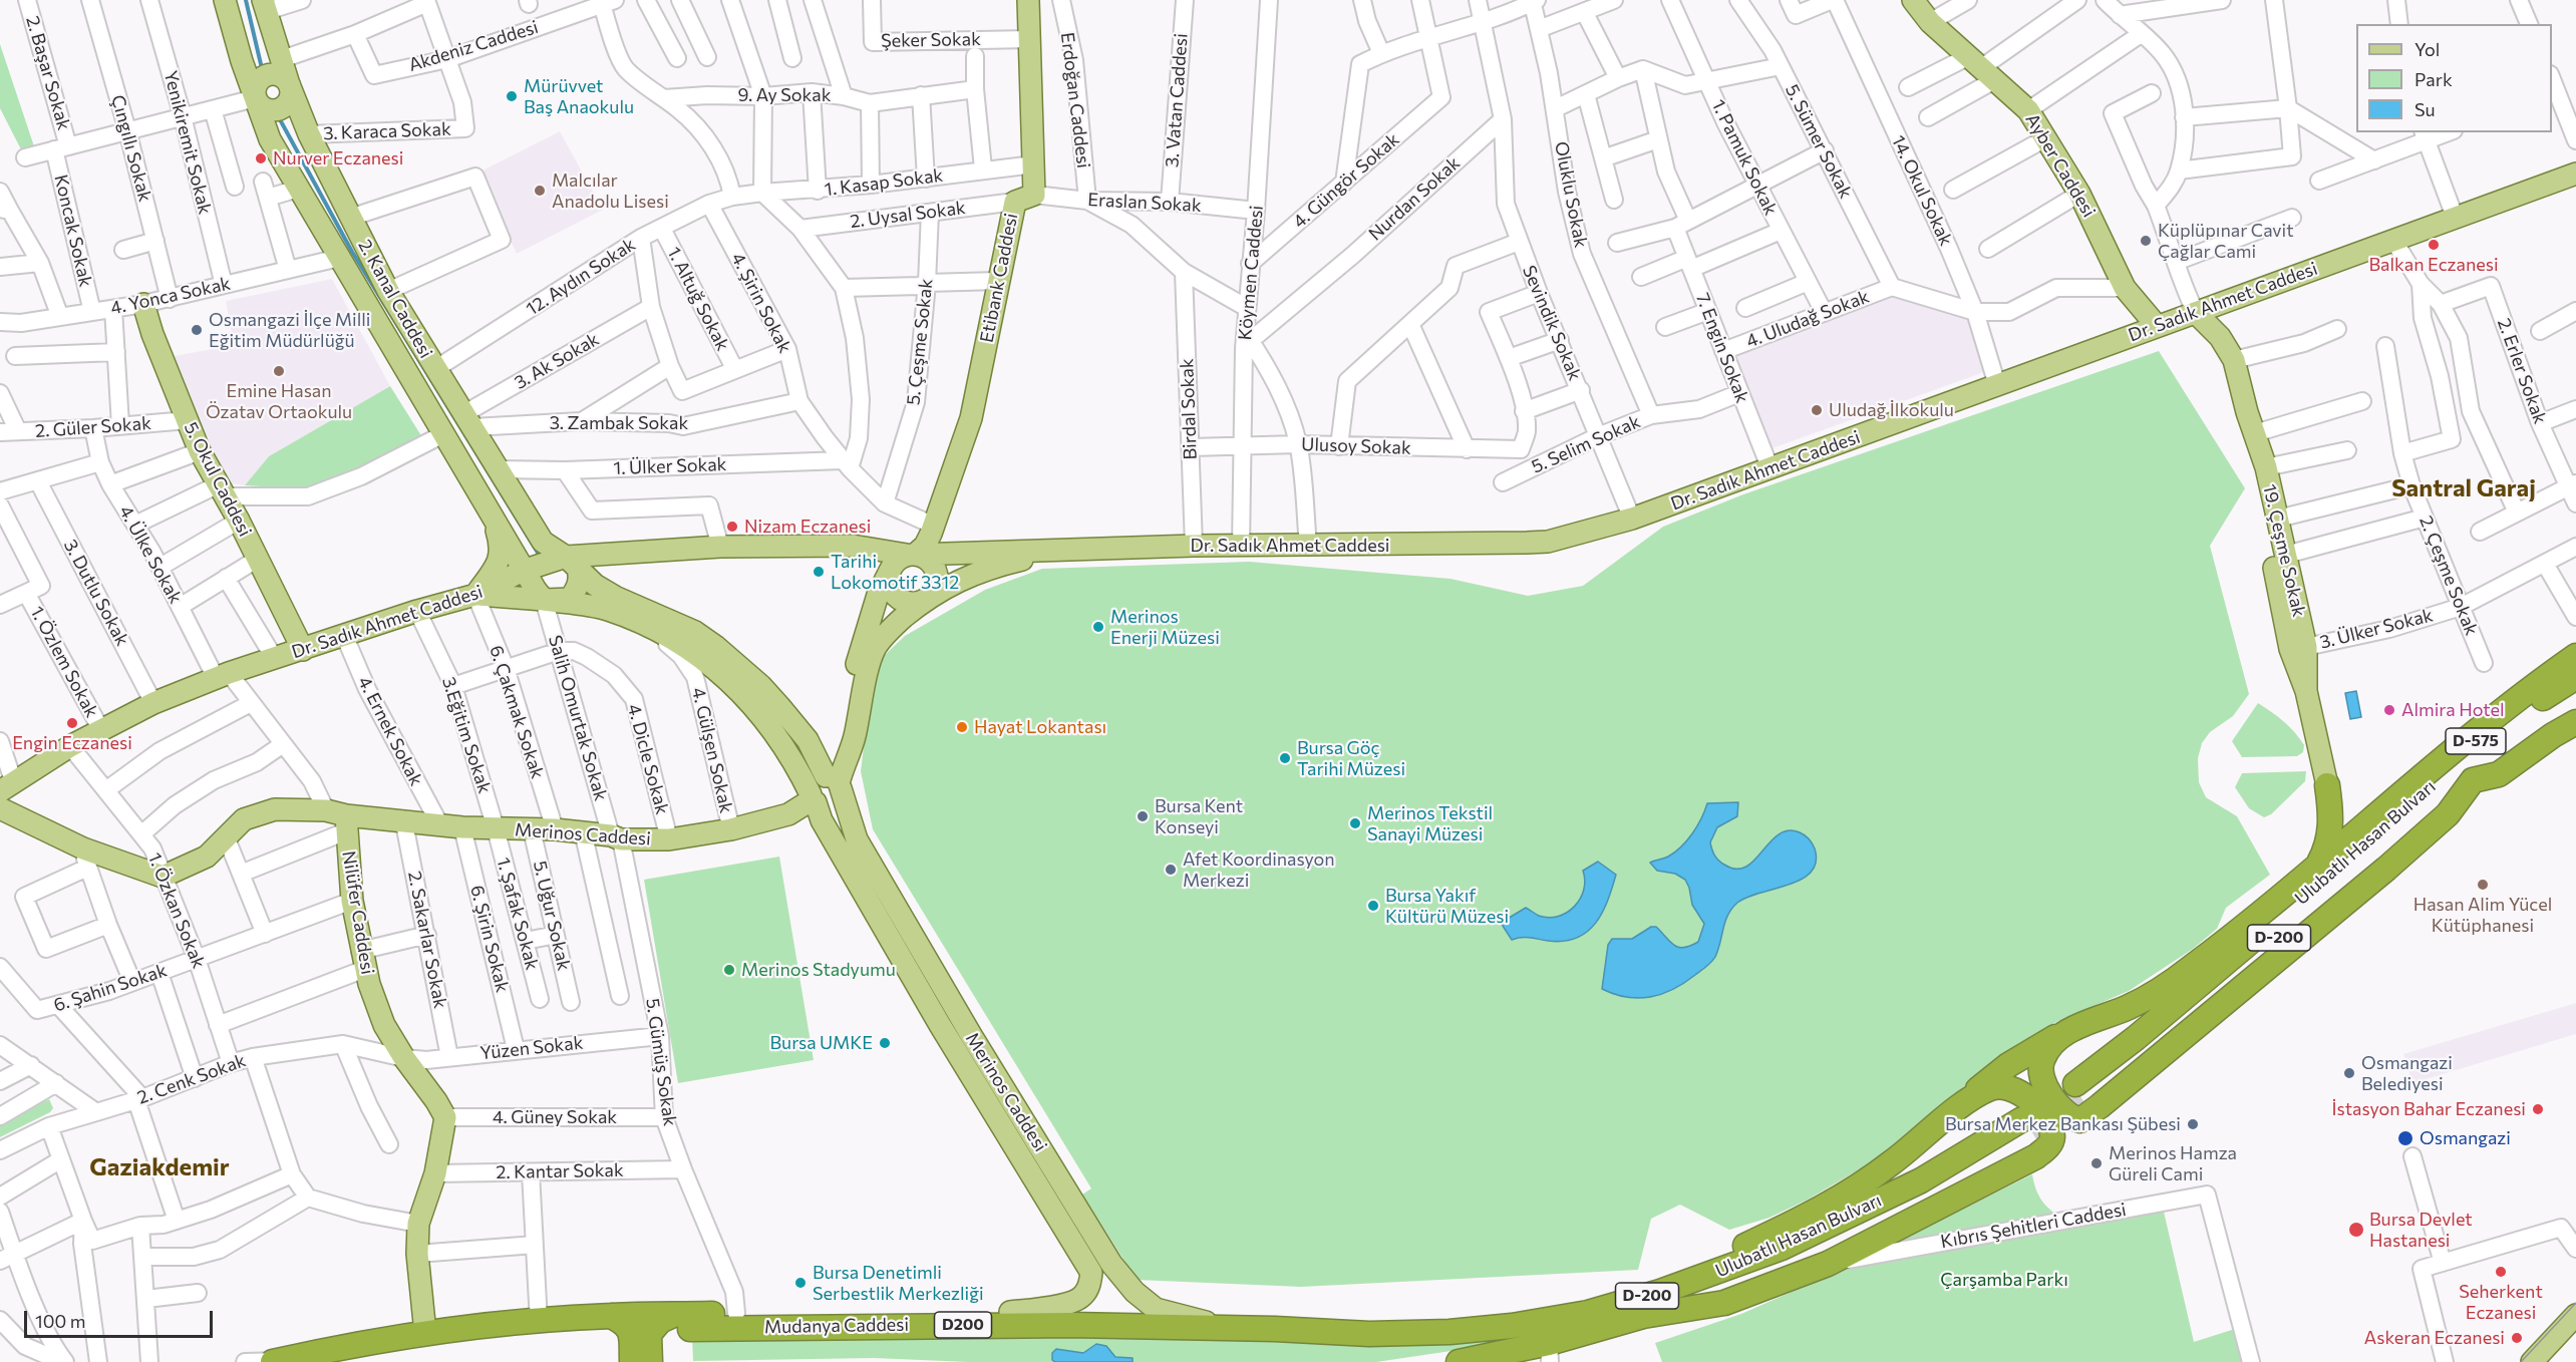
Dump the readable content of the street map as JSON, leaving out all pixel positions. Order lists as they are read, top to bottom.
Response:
{
  "streets": {
    "highway": [
      "D-575",
      "Ulubatlı Hasan Bulvarı",
      "D-200",
      "D200",
      "Mudanya Caddesi"
    ],
    "main road": [
      "Ayber Caddesi",
      "Etibank Caddesi",
      "2. Kanal Caddesi",
      "Dr. Sadık Ahmet Caddesi",
      "5. Okul Caddesi",
      "19. Çeşme Sokak",
      "Merinos Caddesi",
      "Nilüfer Caddesi"
    ],
    "street": [
      "Şeker Sokak",
      "Akdeniz Caddesi",
      "2. Başar Sokak",
      "9. Ay Sokak",
      "Erdoğan Caddesi",
      "3. Vatan Caddesi",
      "3. Karaca Sokak",
      "5. Sümer Sokak",
      "Yenikiremit Sokak",
      "Çıngıllı Sokak",
      "1. Pamuk Sokak",
      "4. Güngör Sokak",
      "1. Kasap Sokak",
      "14. Okul Sokak",
      "Oluklu Sokak",
      "Nurdan Sokak",
      "Eraslan Sokak",
      "2. Uysal Sokak",
      "Koncak Sokak",
      "Köymen Caddesi",
      "12. Aydın Sokak",
      "4. Yonca Sokak",
      "1. Altuğ Sokak",
      "4. Şirin Sokak",
      "4. Uludağ Sokak",
      "Sevindik Sokak",
      "5. Çeşme Sokak",
      "7. Engin Sokak",
      "3. Ak Sokak",
      "2. Erler Sokak",
      "Birdal Sokak",
      "3. Zambak Sokak",
      "2. Güler Sokak",
      "5. Selim Sokak",
      "Ulusoy Sokak",
      "1. Ülker Sokak",
      "4. Ülke Sokak",
      "2. Çeşme Sokak",
      "3. Dutlu Sokak",
      "3. Ülker Sokak",
      "1. Özlem Sokak",
      "6. Çakmak Sokak",
      "Salih Omurtak Sokak",
      "4. Ernek Sokak",
      "3.Eğitim Sokak",
      "4. Gülşen Sokak",
      "4. Dicle Sokak",
      "1. Özkan Sokak",
      "1. Şafak Sokak",
      "5. Uğur Sokak",
      "6. Şirin Sokak",
      "2. Sakarlar Sokak",
      "6. Şahin Sokak",
      "Yüzen Sokak",
      "5. Gümüş Sokak",
      "2. Cenk Sokak",
      "4. Güney Sokak",
      "2. Kantar Sokak",
      "Kıbrıs Şehitleri Caddesi"
    ]
  },
  "crossings": [
    ["Şeker Sokak", "Etibank Caddesi"],
    ["Akdeniz Caddesi", "3. Karaca Sokak"],
    ["2. Başar Sokak", "Koncak Sokak"],
    ["Erdoğan Caddesi", "Eraslan Sokak"],
    ["3. Vatan Caddesi", "Eraslan Sokak"],
    ["3. Karaca Sokak", "2. Kanal Caddesi"],
    ["5. Sümer Sokak", "4. Uludağ Sokak"],
    ["Yenikiremit Sokak", "4. Yonca Sokak"],
    ["Çıngıllı Sokak", "4. Yonca Sokak"],
    ["1. Pamuk Sokak", "4. Uludağ Sokak"],
    ["Ayber Caddesi", "Dr. Sadık Ahmet Caddesi"],
    ["4. Güngör Sokak", "Köymen Caddesi"],
    ["1. Kasap Sokak", "12. Aydın Sokak"],
    ["1. Kasap Sokak", "Etibank Caddesi"],
    ["14. Okul Sokak", "Dr. Sadık Ahmet Caddesi"],
    ["Oluklu Sokak", "5. Selim Sokak"],
    ["Nurdan Sokak", "Köymen Caddesi"],
    ["Nurdan Sokak", "Sevindik Sokak"],
    ["Eraslan Sokak", "2. Uysal Sokak"],
    ["Eraslan Sokak", "Köymen Caddesi"],
    ["Eraslan Sokak", "Etibank Caddesi"],
    ["2. Uysal Sokak", "Etibank Caddesi"],
    ["2. Uysal Sokak", "5. Çeşme Sokak"],
    ["Koncak Sokak", "4. Yonca Sokak"],
    ["Köymen Caddesi", "Dr. Sadık Ahmet Caddesi"],
    ["Köymen Caddesi", "Ulusoy Sokak"],
    ["12. Aydın Sokak", "2. Kanal Caddesi"],
    ["12. Aydın Sokak", "1. Altuğ Sokak"],
    ["12. Aydın Sokak", "4. Şirin Sokak"],
    ["Etibank Caddesi", "Dr. Sadık Ahmet Caddesi"],
    ["Etibank Caddesi", "4. Şirin Sokak"],
    ["4. Yonca Sokak", "2. Kanal Caddesi"],
    ["4. Yonca Sokak", "5. Okul Caddesi"],
    ["2. Kanal Caddesi", "Dr. Sadık Ahmet Caddesi"],
    ["2. Kanal Caddesi", "3. Ak Sokak"],
    ["2. Kanal Caddesi", "3. Zambak Sokak"],
    ["2. Kanal Caddesi", "1. Ülker Sokak"],
    ["2. Kanal Caddesi", "Salih Omurtak Sokak"],
    ["2. Kanal Caddesi", "Merinos Caddesi"],
    ["Dr. Sadık Ahmet Caddesi", "Sevindik Sokak"],
    ["Dr. Sadık Ahmet Caddesi", "7. Engin Sokak"],
    ["Dr. Sadık Ahmet Caddesi", "Birdal Sokak"],
    ["Dr. Sadık Ahmet Caddesi", "5. Okul Caddesi"],
    ["Dr. Sadık Ahmet Caddesi", "19. Çeşme Sokak"],
    ["Dr. Sadık Ahmet Caddesi", "4. Ülke Sokak"],
    ["Dr. Sadık Ahmet Caddesi", "3. Dutlu Sokak"],
    ["Dr. Sadık Ahmet Caddesi", "1. Özlem Sokak"],
    ["Dr. Sadık Ahmet Caddesi", "6. Çakmak Sokak"],
    ["Dr. Sadık Ahmet Caddesi", "4. Ernek Sokak"],
    ["Dr. Sadık Ahmet Caddesi", "3.Eğitim Sokak"],
    ["Dr. Sadık Ahmet Caddesi", "Merinos Caddesi"],
    ["Dr. Sadık Ahmet Caddesi", "1. Özkan Sokak"],
    ["4. Şirin Sokak", "5. Çeşme Sokak"],
    ["4. Şirin Sokak", "3. Zambak Sokak"],
    ["4. Şirin Sokak", "1. Ülker Sokak"],
    ["4. Uludağ Sokak", "7. Engin Sokak"],
    ["Sevindik Sokak", "5. Selim Sokak"],
    ["7. Engin Sokak", "5. Selim Sokak"],
    ["3. Ak Sokak", "3. Zambak Sokak"],
    ["Birdal Sokak", "Ulusoy Sokak"],
    ["2. Güler Sokak", "5. Okul Caddesi"],
    ["2. Güler Sokak", "4. Ülke Sokak"],
    ["19. Çeşme Sokak", "3. Ülker Sokak"],
    ["2. Çeşme Sokak", "3. Ülker Sokak"],
    ["6. Çakmak Sokak", "Merinos Caddesi"],
    ["Salih Omurtak Sokak", "4. Dicle Sokak"],
    ["Salih Omurtak Sokak", "Merinos Caddesi"],
    ["Salih Omurtak Sokak", "5. Gümüş Sokak"],
    ["4. Ernek Sokak", "Merinos Caddesi"],
    ["3.Eğitim Sokak", "Merinos Caddesi"],
    ["3.Eğitim Sokak", "1. Şafak Sokak"],
    ["D-575", "Ulubatlı Hasan Bulvarı"],
    ["4. Gülşen Sokak", "Merinos Caddesi"],
    ["4. Dicle Sokak", "Merinos Caddesi"],
    ["Merinos Caddesi", "Ulubatlı Hasan Bulvarı"],
    ["Merinos Caddesi", "Nilüfer Caddesi"],
    ["Merinos Caddesi", "1. Şafak Sokak"],
    ["Merinos Caddesi", "5. Uğur Sokak"],
    ["Merinos Caddesi", "6. Şirin Sokak"],
    ["Merinos Caddesi", "2. Sakarlar Sokak"],
    ["Merinos Caddesi", "5. Gümüş Sokak"],
    ["Merinos Caddesi", "Mudanya Caddesi"],
    ["Ulubatlı Hasan Bulvarı", "Mudanya Caddesi"],
    ["1. Özkan Sokak", "6. Şahin Sokak"],
    ["1. Özkan Sokak", "2. Cenk Sokak"],
    ["Nilüfer Caddesi", "6. Şahin Sokak"],
    ["Nilüfer Caddesi", "Yüzen Sokak"],
    ["Nilüfer Caddesi", "2. Cenk Sokak"],
    ["Nilüfer Caddesi", "4. Güney Sokak"],
    ["6. Şirin Sokak", "Yüzen Sokak"],
    ["2. Sakarlar Sokak", "Yüzen Sokak"],
    ["Yüzen Sokak", "5. Gümüş Sokak"],
    ["Yüzen Sokak", "2. Cenk Sokak"],
    ["5. Gümüş Sokak", "4. Güney Sokak"],
    ["5. Gümüş Sokak", "2. Kantar Sokak"]
  ],
  "districts": ["Santral Garaj", "Gaziakdemir"],
  "parks": ["Çarşamba Parkı"],
  "places": [
    "Mürüvvet Baş Anaokulu",
    "Nurver Eczanesi",
    "Malcılar Anadolu Lisesi",
    "Küplüpınar Cavit Çağlar Cami",
    "Balkan Eczanesi",
    "Osmangazi İlçe Milli Eğitim Müdürlüğü",
    "Emine Hasan Özatav Ortaokulu",
    "Uludağ İlkokulu",
    "Nizam Eczanesi",
    "Tarihi Lokomotif 3312",
    "Merinos Enerji Müzesi",
    "Almira Hotel",
    "Engin Eczanesi",
    "Hayat Lokantası",
    "Bursa Göç Tarihi Müzesi",
    "Bursa Kent Konseyi",
    "Merinos Tekstil Sanayi Müzesi",
    "Afet Koordinasyon Merkezi",
    "Hasan Alim Yücel Kütüphanesi",
    "Bursa Yakıf Kültürü Müzesi",
    "Merinos Stadyumu",
    "Bursa UMKE",
    "Osmangazi Belediyesi",
    "İstasyon Bahar Eczanesi",
    "Bursa Merkez Bankası Şübesi",
    "Osmangazi",
    "Merinos Hamza Güreli Cami",
    "Bursa Devlet Hastanesi",
    "Seherkent Eczanesi",
    "Bursa Denetimli Serbestlik Merkezliği",
    "Askeran Eczanesi"
  ],
  "legend": ["Yol", "Park", "Su"],
  "scale_bar": "100 m"
}
